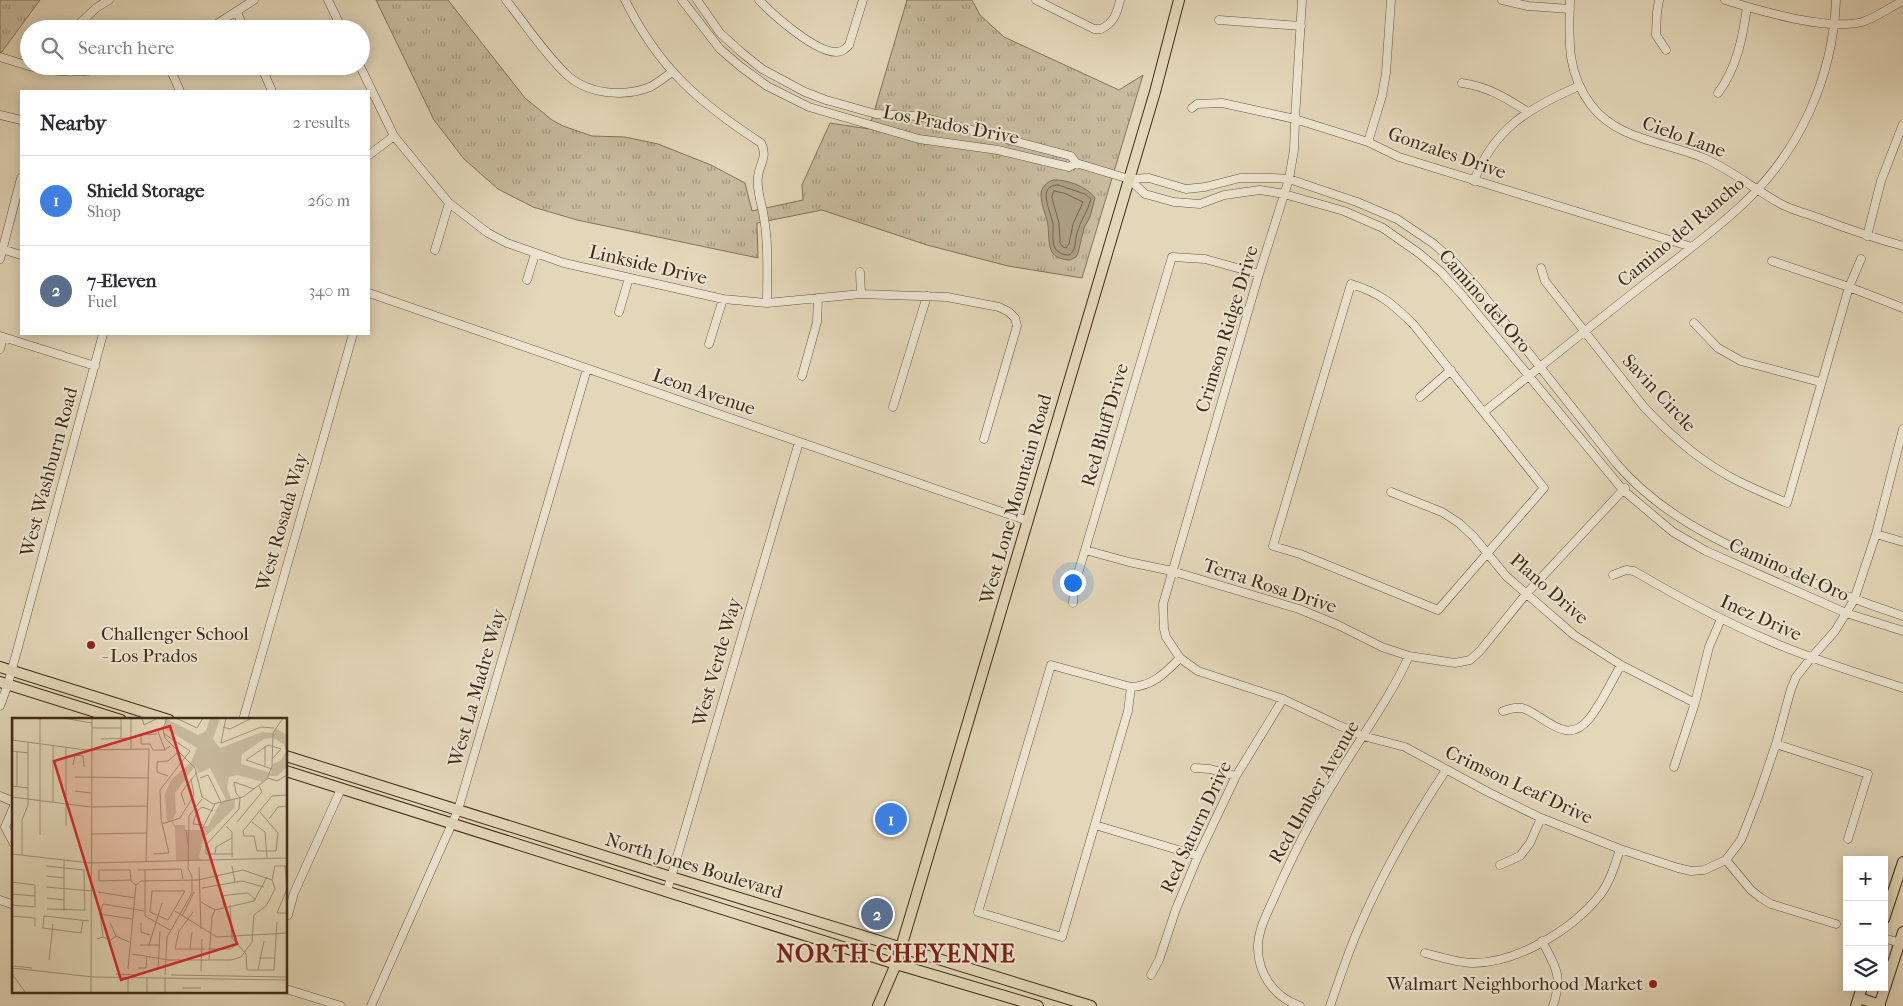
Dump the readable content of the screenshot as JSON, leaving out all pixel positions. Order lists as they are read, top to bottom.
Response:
{
  "streets": {
    "main road": ["West Lone Mountain Road", "North Jones Boulevard"],
    "street": [
      "Los Prados Drive",
      "Cielo Lane",
      "Gonzales Drive",
      "Camino del Rancho",
      "Linkside Drive",
      "Camino del Oro",
      "Crimson Ridge Drive",
      "Leon Avenue",
      "Savin Circle",
      "Red Bluff Drive",
      "West Washburn Road",
      "West Rosada Way",
      "Terra Rosa Drive",
      "Plano Drive",
      "Inez Drive",
      "West Verde Way",
      "West La Madre Way",
      "Crimson Leaf Drive",
      "Red Umber Avenue",
      "Red Saturn Drive"
    ]
  },
  "crossings": [
    ["Los Prados Drive", "Camino del Oro"],
    ["Los Prados Drive", "West Lone Mountain Road"],
    ["Cielo Lane", "Camino del Rancho"],
    ["Gonzales Drive", "Camino del Rancho"],
    ["Gonzales Drive", "Crimson Ridge Drive"],
    ["Camino del Rancho", "Camino del Oro"],
    ["Camino del Rancho", "Savin Circle"],
    ["Camino del Oro", "Crimson Ridge Drive"],
    ["Camino del Oro", "West Lone Mountain Road"],
    ["Crimson Ridge Drive", "Red Bluff Drive"],
    ["Crimson Ridge Drive", "Terra Rosa Drive"],
    ["Crimson Ridge Drive", "Crimson Leaf Drive"],
    ["Leon Avenue", "West Lone Mountain Road"],
    ["Leon Avenue", "West Verde Way"],
    ["Leon Avenue", "West La Madre Way"],
    ["Red Bluff Drive", "Terra Rosa Drive"],
    ["West Lone Mountain Road", "North Jones Boulevard"],
    ["Terra Rosa Drive", "Plano Drive"],
    ["Terra Rosa Drive", "Red Umber Avenue"],
    ["West Verde Way", "North Jones Boulevard"],
    ["West La Madre Way", "North Jones Boulevard"],
    ["Crimson Leaf Drive", "Red Umber Avenue"],
    ["Crimson Leaf Drive", "Red Saturn Drive"]
  ],
  "districts": ["NORTH CHEYENNE"],
  "places": ["Challenger School - Los Prados", "Walmart Neighborhood Market"],
  "page": {
    "search": "Search here",
    "heading": ["Nearby", "2 results"],
    "list": [
      {
        "mark": "1",
        "name": "Shield Storage",
        "note": "Shop",
        "value": "260 m"
      },
      {
        "mark": "2",
        "name": "7-Eleven",
        "note": "Fuel",
        "value": "340 m"
      }
    ],
    "pins": ["1", "2"],
    "map_buttons": ["+", "−"]
  }
}
